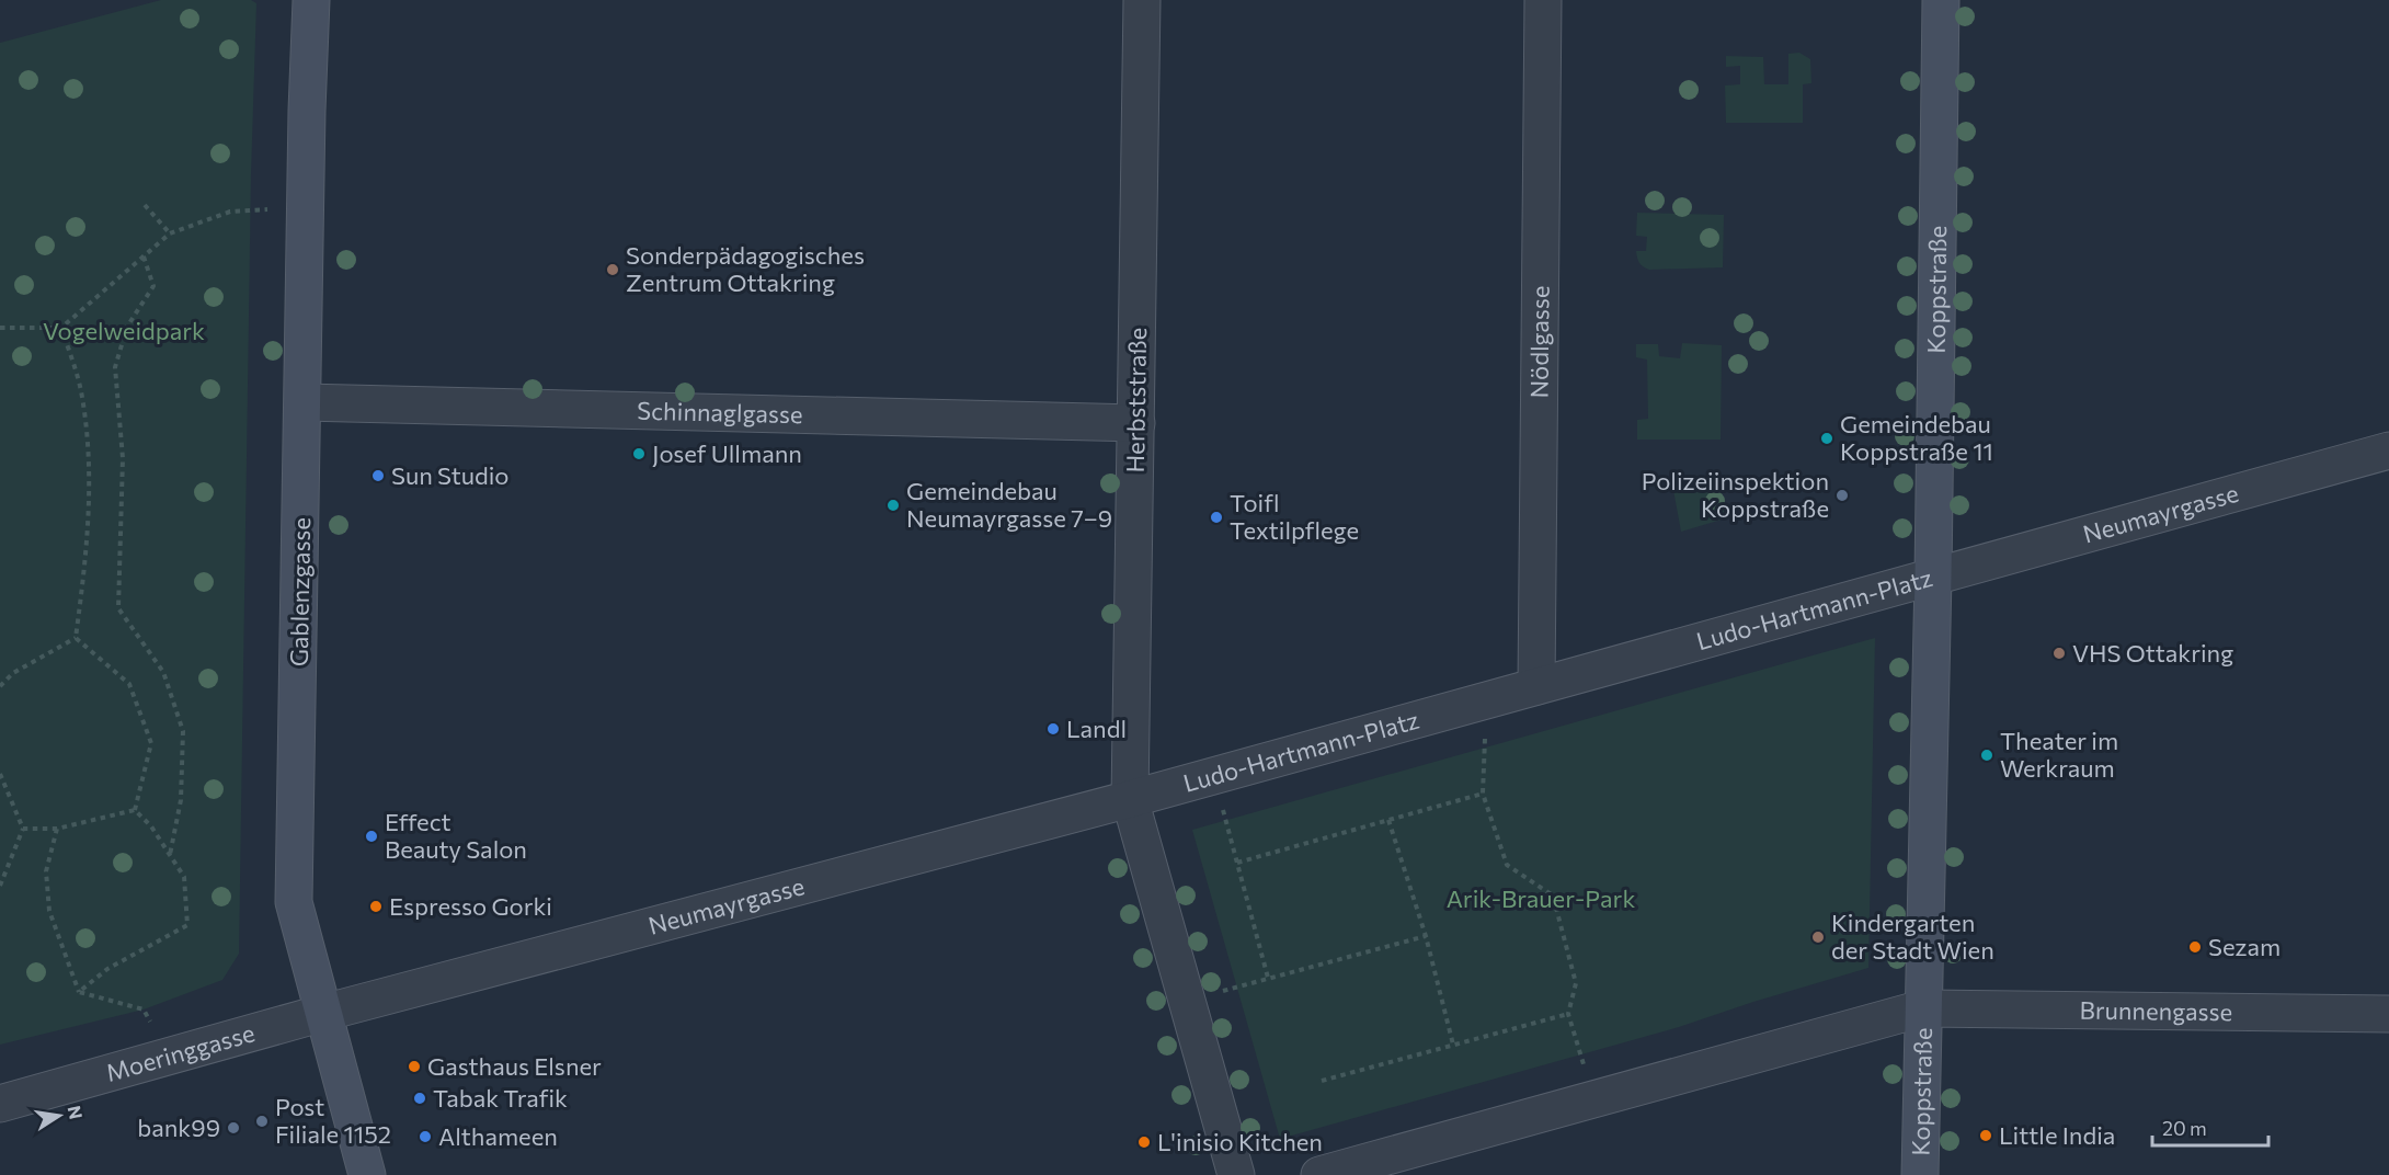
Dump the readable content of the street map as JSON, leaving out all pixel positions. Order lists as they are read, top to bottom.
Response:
{
  "streets": {
    "main road": ["Koppstraße", "Gablenzgasse", "Ludo-Hartmann-Platz"],
    "street": [
      "Nödlgasse",
      "Herbststraße",
      "Schinnaglgasse",
      "Neumayrgasse",
      "Brunnengasse",
      "Moeringgasse"
    ]
  },
  "crossings": [
    ["Koppstraße", "Neumayrgasse"],
    ["Koppstraße", "Ludo-Hartmann-Platz"],
    ["Koppstraße", "Brunnengasse"],
    ["Nödlgasse", "Ludo-Hartmann-Platz"],
    ["Herbststraße", "Schinnaglgasse"],
    ["Herbststraße", "Neumayrgasse"],
    ["Herbststraße", "Ludo-Hartmann-Platz"],
    ["Schinnaglgasse", "Gablenzgasse"],
    ["Neumayrgasse", "Gablenzgasse"],
    ["Neumayrgasse", "Ludo-Hartmann-Platz"],
    ["Neumayrgasse", "Moeringgasse"],
    ["Gablenzgasse", "Moeringgasse"],
    ["Ludo-Hartmann-Platz", "Brunnengasse"]
  ],
  "parks": ["Vogelweidpark", "Arik-Brauer-Park"],
  "places": [
    "Sonderpädagogisches Zentrum Ottakring",
    "Gemeindebau Koppstraße 11",
    "Josef Ullmann",
    "Sun Studio",
    "Polizeiinspektion Koppstraße",
    "Gemeindebau Neumayrgasse 7–9",
    "Toifl Textilpflege",
    "VHS Ottakring",
    "Landl",
    "Theater im Werkraum",
    "Effect Beauty Salon",
    "Espresso Gorki",
    "Kindergarten der Stadt Wien",
    "Sezam",
    "Gasthaus Elsner",
    "Tabak Trafik",
    "Post Filiale 1152",
    "bank99",
    "Little India",
    "Althameen",
    "L'inisio Kitchen"
  ],
  "scale_bar": "20 m",
  "north": "right"
}
